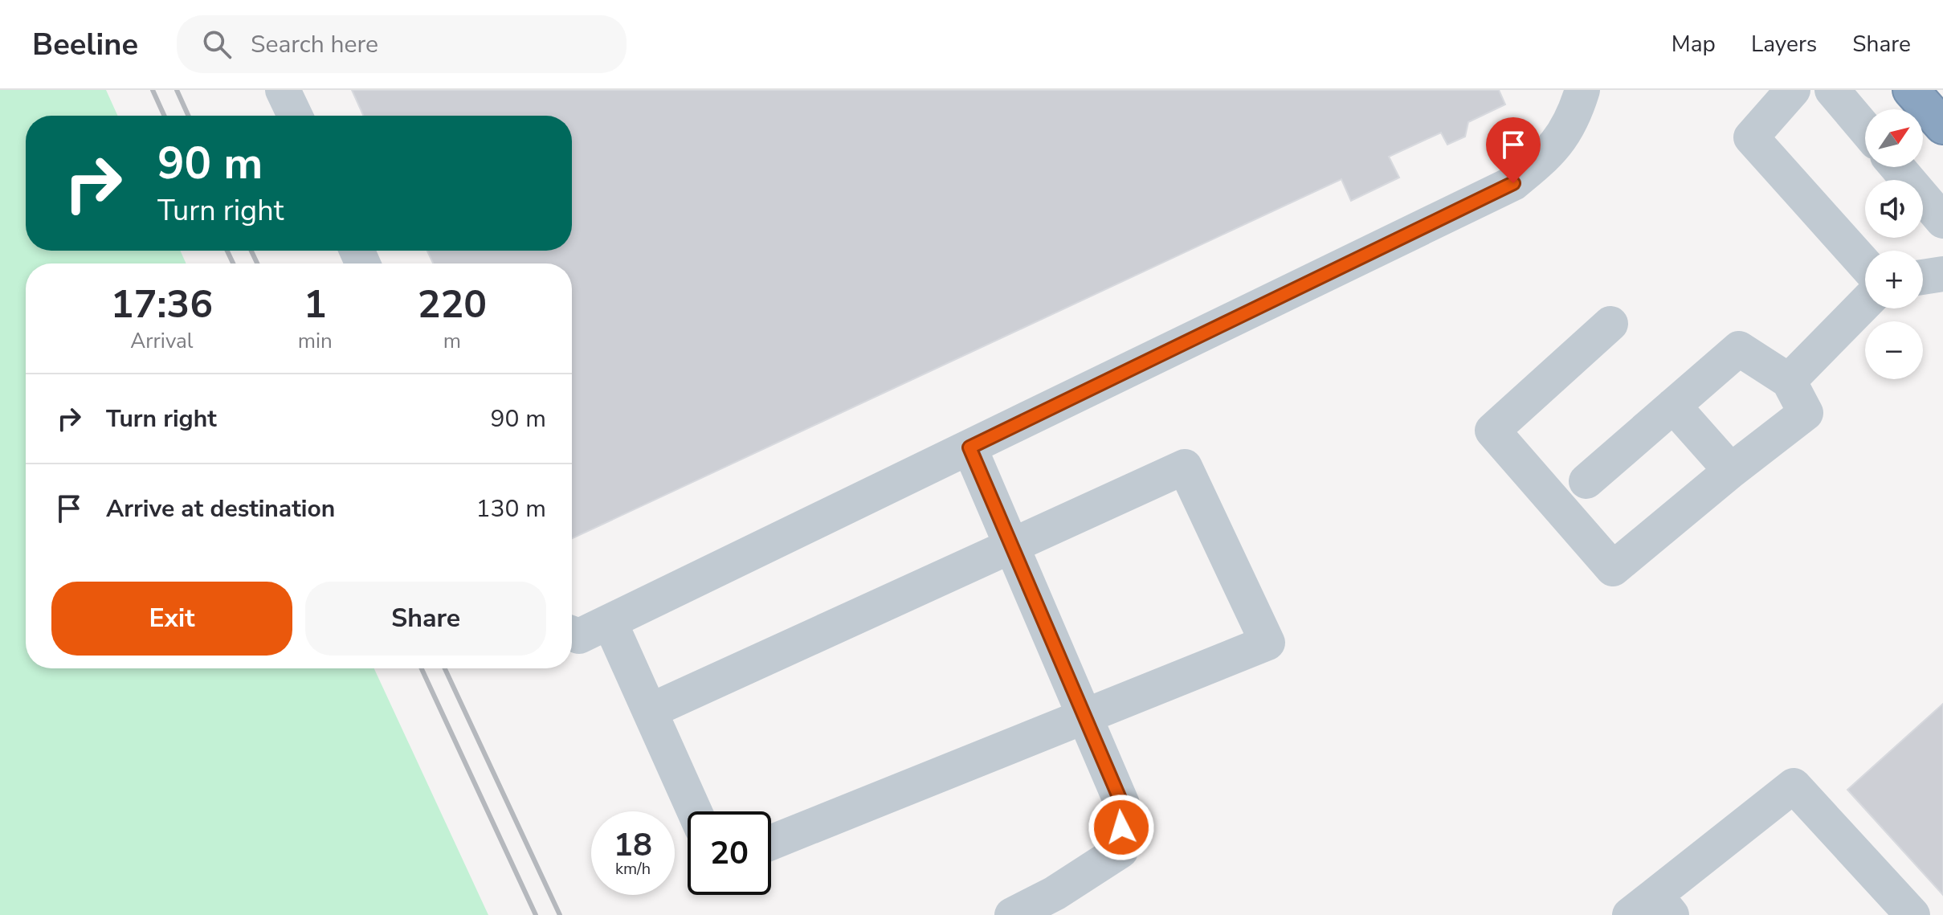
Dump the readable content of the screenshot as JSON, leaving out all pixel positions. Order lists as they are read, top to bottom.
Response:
{
  "north": "top right",
  "page": {
    "header": "Beeline",
    "search": "Search here",
    "nav": ["Map", "Layers", "Share"],
    "map_buttons": ["+", "−"],
    "turn": ["90 m", "Turn right"],
    "eta": [
      "17:36",
      "Arrival",
      "1",
      "min",
      "220",
      "m"
    ],
    "list": [
      {
        "name": "Turn right",
        "value": "90 m"
      },
      {
        "name": "Arrive at destination",
        "value": "130 m"
      }
    ],
    "buttons": ["Exit", "Share"],
    "speed": "18 km/h",
    "limit": "20"
  }
}
